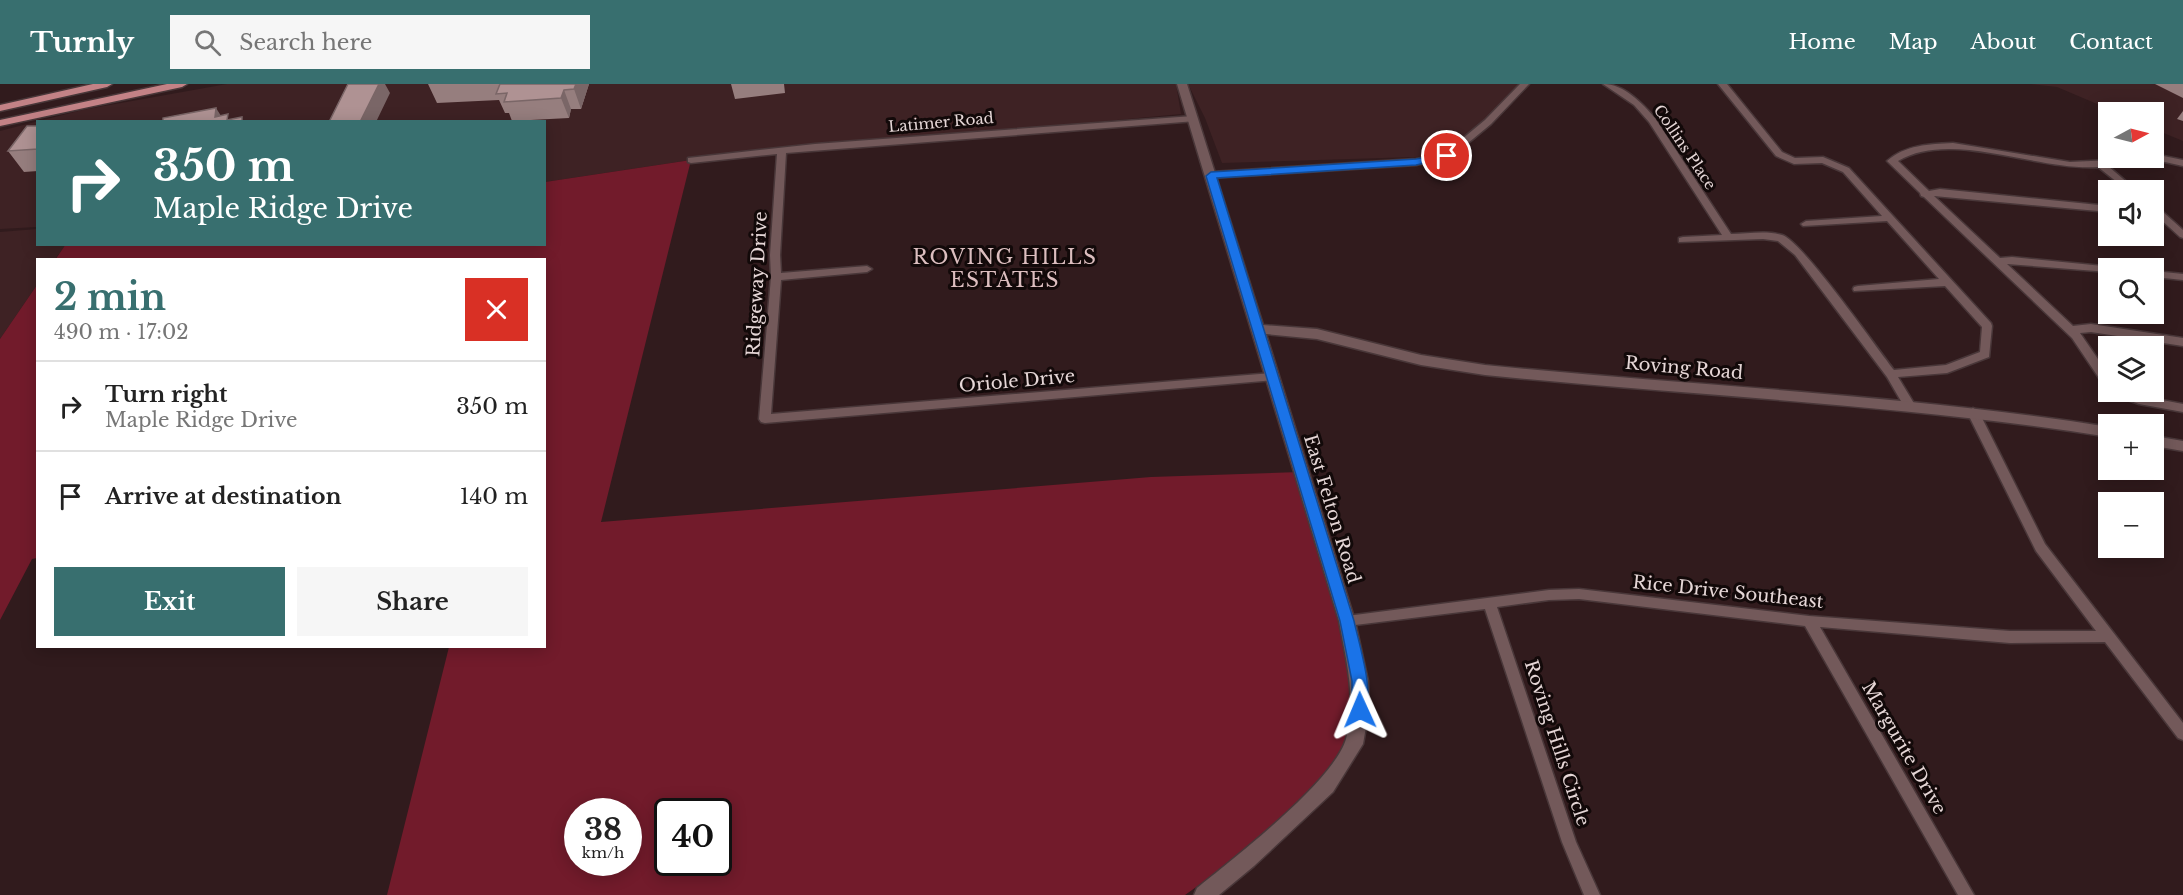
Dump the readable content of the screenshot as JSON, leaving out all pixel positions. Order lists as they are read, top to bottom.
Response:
{
  "streets": {
    "street": [
      "Latimer Road",
      "Collins Place",
      "Ridgeway Drive",
      "Roving Road",
      "Oriole Drive",
      "East Felton Road",
      "Rice Drive Southeast",
      "Roving Hills Circle",
      "Margurite Drive"
    ]
  },
  "crossings": [
    ["Latimer Road", "Ridgeway Drive"],
    ["Latimer Road", "East Felton Road"],
    ["Ridgeway Drive", "Oriole Drive"],
    ["Roving Road", "East Felton Road"],
    ["Oriole Drive", "East Felton Road"],
    ["East Felton Road", "Rice Drive Southeast"],
    ["Rice Drive Southeast", "Roving Hills Circle"],
    ["Rice Drive Southeast", "Margurite Drive"]
  ],
  "districts": ["ROVING HILLS ESTATES"],
  "north": "right",
  "page": {
    "header": "Turnly",
    "search": "Search here",
    "nav": [
      "Home",
      "Map",
      "About",
      "Contact"
    ],
    "map_buttons": ["+", "−"],
    "turn": ["350 m", "Maple Ridge Drive"],
    "heading": ["2 min", "490 m · 17:02"],
    "list": [
      {
        "name": "Turn right",
        "note": "Maple Ridge Drive",
        "value": "350 m"
      },
      {
        "name": "Arrive at destination",
        "value": "140 m"
      }
    ],
    "buttons": ["Exit", "Share"],
    "speed": "38 km/h",
    "limit": "40"
  }
}
